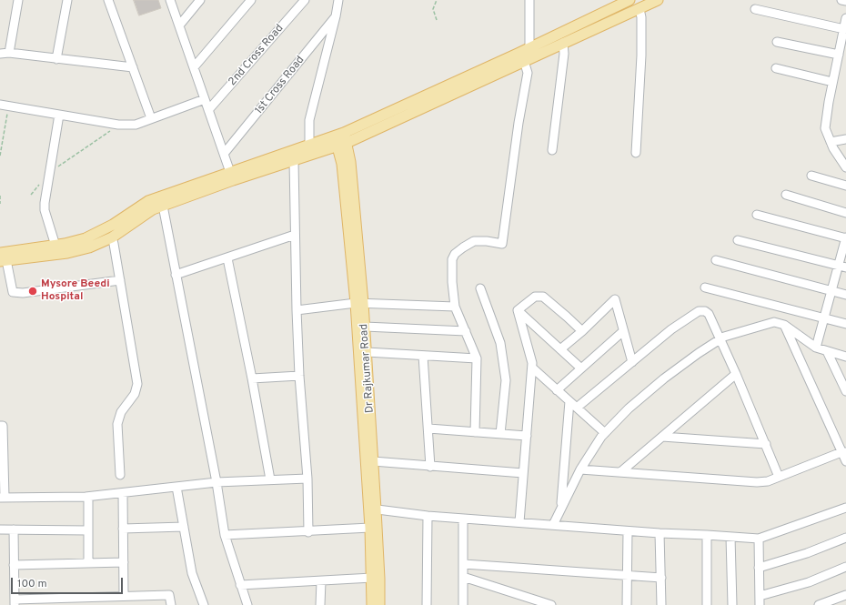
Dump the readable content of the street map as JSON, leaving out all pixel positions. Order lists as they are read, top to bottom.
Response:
{
  "streets": {
    "main road": ["Dr Rajkumar Road"],
    "street": ["2nd Cross Road", "1st Cross Road"]
  },
  "places": ["Mysore Beedi Hospital"],
  "scale_bar": "100 m"
}
